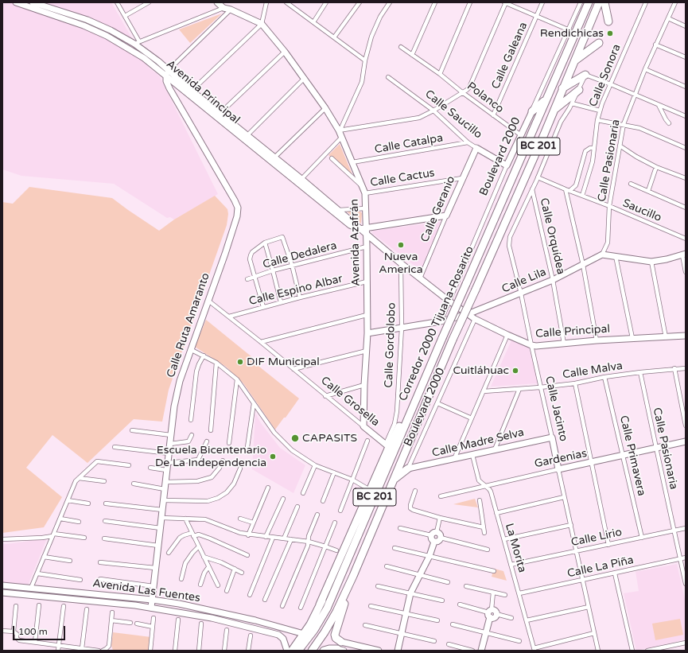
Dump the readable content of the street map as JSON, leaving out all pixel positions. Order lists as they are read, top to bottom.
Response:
{
  "streets": {
    "highway": ["BC 201", "Corredor 2000 Tijuana-Rosarito"],
    "street": [
      "Calle Galeana",
      "Calle Sonora",
      "Avenida Principal",
      "Polanco",
      "Calle Saucillo",
      "Calle Catalpa",
      "Boulevard 2000",
      "Calle Pasionaria",
      "Calle Cactus",
      "Calle Geranio",
      "Saucillo",
      "Calle Orquídea",
      "Avenida Azafrán",
      "Calle Dedalera",
      "Calle Lila",
      "Calle Espino Albar",
      "Calle Ruta Amaranto",
      "Calle Principal",
      "Calle Gordolobo",
      "Calle Malva",
      "Calle Grosella",
      "Calle Jacinto",
      "Calle Madre Selva",
      "Calle Primavera",
      "Gardenias",
      "Calle Lirio",
      "La Morita",
      "Calle La Piña",
      "Avenida Las Fuentes"
    ]
  },
  "crossings": [
    ["Calle Galeana", "Polanco"],
    ["Calle Sonora", "Saucillo"],
    ["Avenida Principal", "Boulevard 2000"],
    ["Avenida Principal", "Calle Geranio"],
    ["Avenida Principal", "Avenida Azafrán"],
    ["Avenida Principal", "Calle Lila"],
    ["Avenida Principal", "Calle Ruta Amaranto"],
    ["Avenida Principal", "Calle Principal"],
    ["Avenida Principal", "Calle Gordolobo"],
    ["Polanco", "Boulevard 2000"],
    ["Calle Saucillo", "Calle Catalpa"],
    ["Calle Saucillo", "Boulevard 2000"],
    ["Calle Saucillo", "Calle Geranio"],
    ["Calle Catalpa", "Avenida Azafrán"],
    ["Boulevard 2000", "Calle Lila"],
    ["Boulevard 2000", "Calle Principal"],
    ["Boulevard 2000", "Calle Madre Selva"],
    ["Calle Pasionaria", "Saucillo"],
    ["Calle Pasionaria", "Calle Lila"],
    ["Calle Pasionaria", "Calle Malva"],
    ["Calle Pasionaria", "Gardenias"],
    ["Calle Pasionaria", "Calle Lirio"],
    ["Calle Pasionaria", "Calle La Piña"],
    ["Calle Cactus", "Calle Geranio"],
    ["Calle Cactus", "Avenida Azafrán"],
    ["Saucillo", "Calle Jacinto"],
    ["Calle Orquídea", "Calle Lila"],
    ["Calle Orquídea", "Calle Principal"],
    ["Calle Orquídea", "Calle Jacinto"],
    ["Avenida Azafrán", "Calle Dedalera"],
    ["Avenida Azafrán", "Calle Lila"],
    ["Avenida Azafrán", "Calle Espino Albar"],
    ["Avenida Azafrán", "Calle Grosella"],
    ["Calle Lila", "Calle Principal"],
    ["Calle Lila", "Calle Gordolobo"],
    ["Calle Lila", "Calle Jacinto"],
    ["Calle Espino Albar", "Calle Grosella"],
    ["Calle Ruta Amaranto", "Calle Grosella"],
    ["Calle Ruta Amaranto", "Avenida Las Fuentes"],
    ["Calle Principal", "Calle Jacinto"],
    ["Calle Gordolobo", "Calle Grosella"],
    ["Calle Malva", "Calle Jacinto"],
    ["Calle Malva", "Calle Primavera"],
    ["Calle Jacinto", "Calle Madre Selva"],
    ["Calle Jacinto", "Gardenias"],
    ["Calle Jacinto", "Calle Lirio"],
    ["Calle Jacinto", "Calle La Piña"],
    ["Calle Madre Selva", "La Morita"],
    ["Calle Primavera", "Gardenias"],
    ["Calle Primavera", "Calle Lirio"],
    ["Gardenias", "La Morita"],
    ["Calle Lirio", "La Morita"],
    ["La Morita", "Calle La Piña"]
  ],
  "places": [
    "Rendichicas",
    "Nueva America",
    "DIF Municipal",
    "Cuitláhuac",
    "CAPASITS",
    "Escuela Bicentenario De La Independencia"
  ],
  "scale_bar": "100 m"
}
